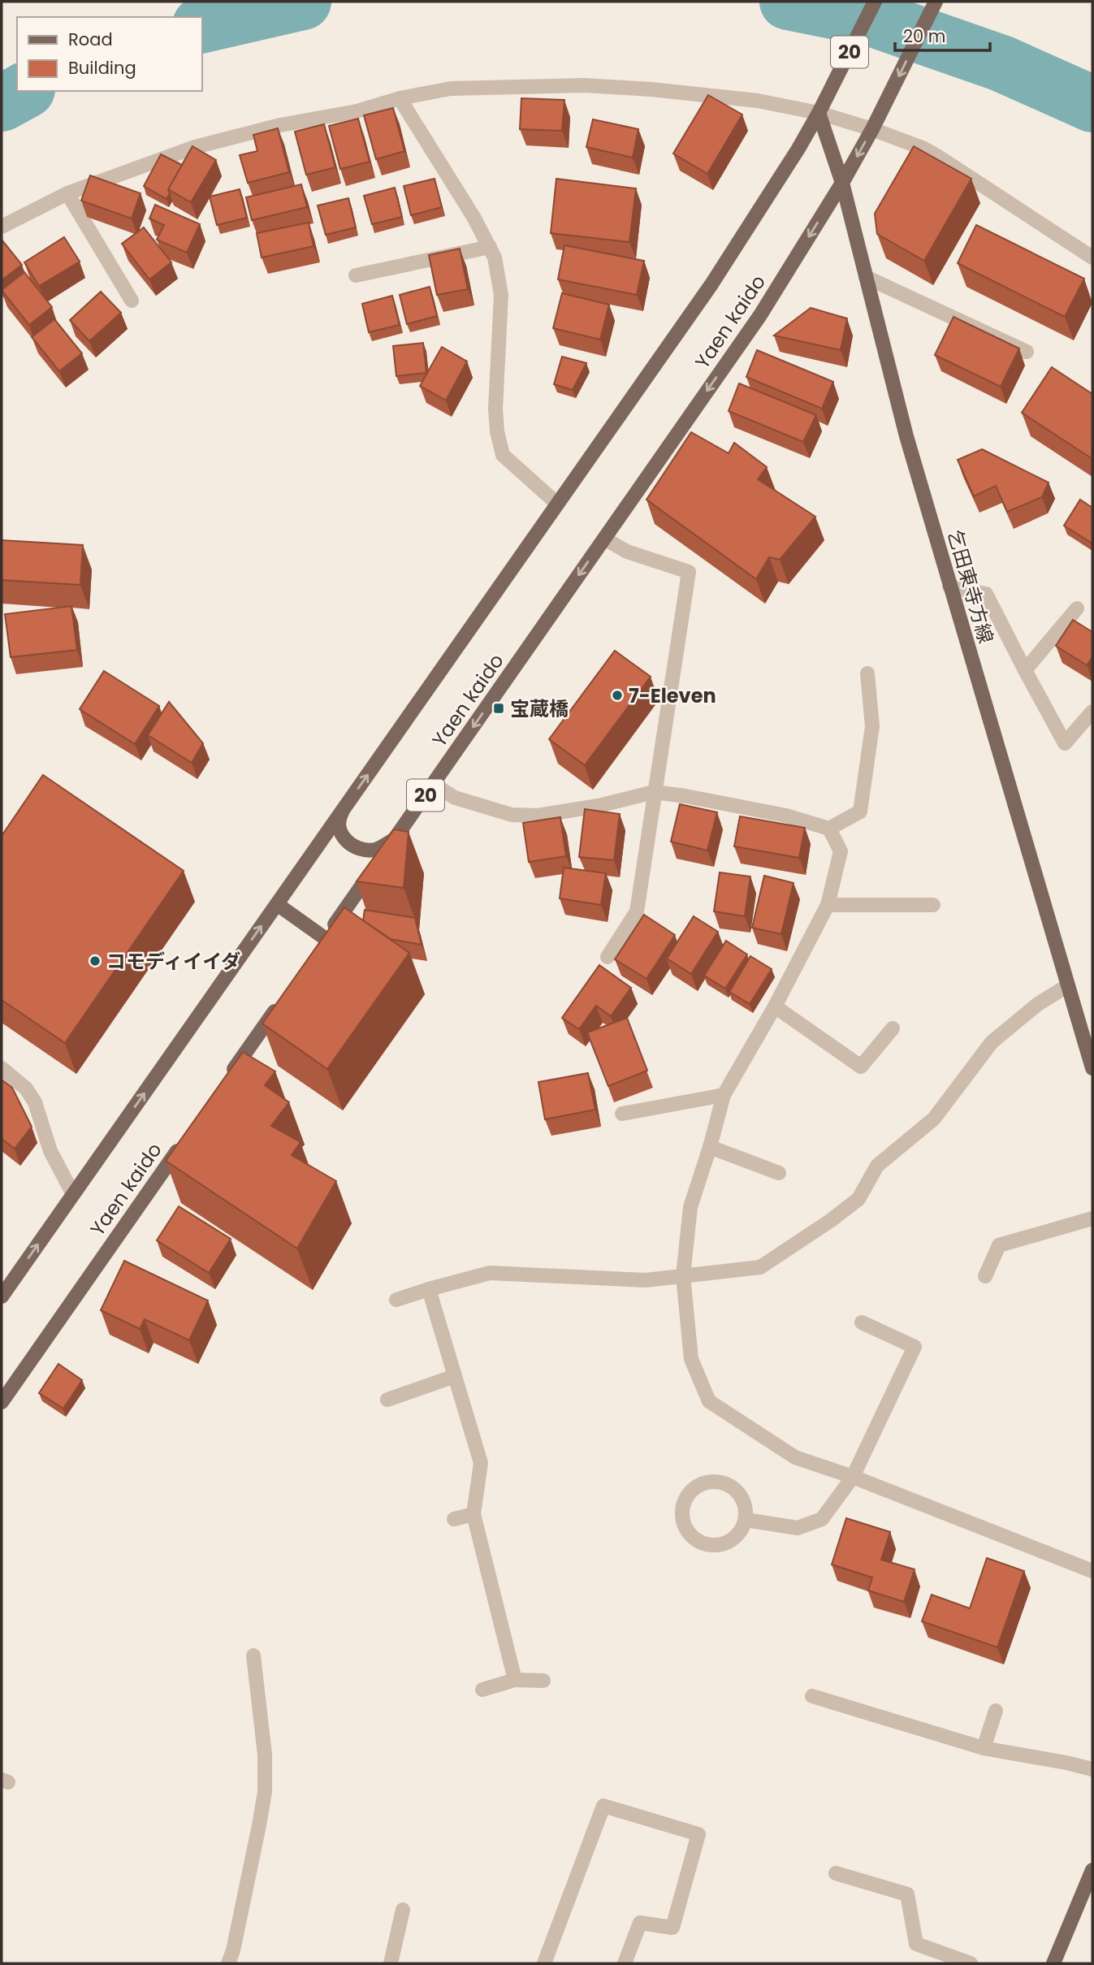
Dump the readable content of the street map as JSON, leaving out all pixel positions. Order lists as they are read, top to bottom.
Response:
{
  "streets": {
    "main road": ["20", "Yaen kaido", "乞田東寺方線"]
  },
  "crossings": [
    ["Yaen kaido", "乞田東寺方線"]
  ],
  "places": {
    "other": ["7-Eleven", "コモディイイダ"],
    "transit": ["宝蔵橋"]
  },
  "legend": ["Road", "Building"],
  "scale_bar": "20 m"
}
